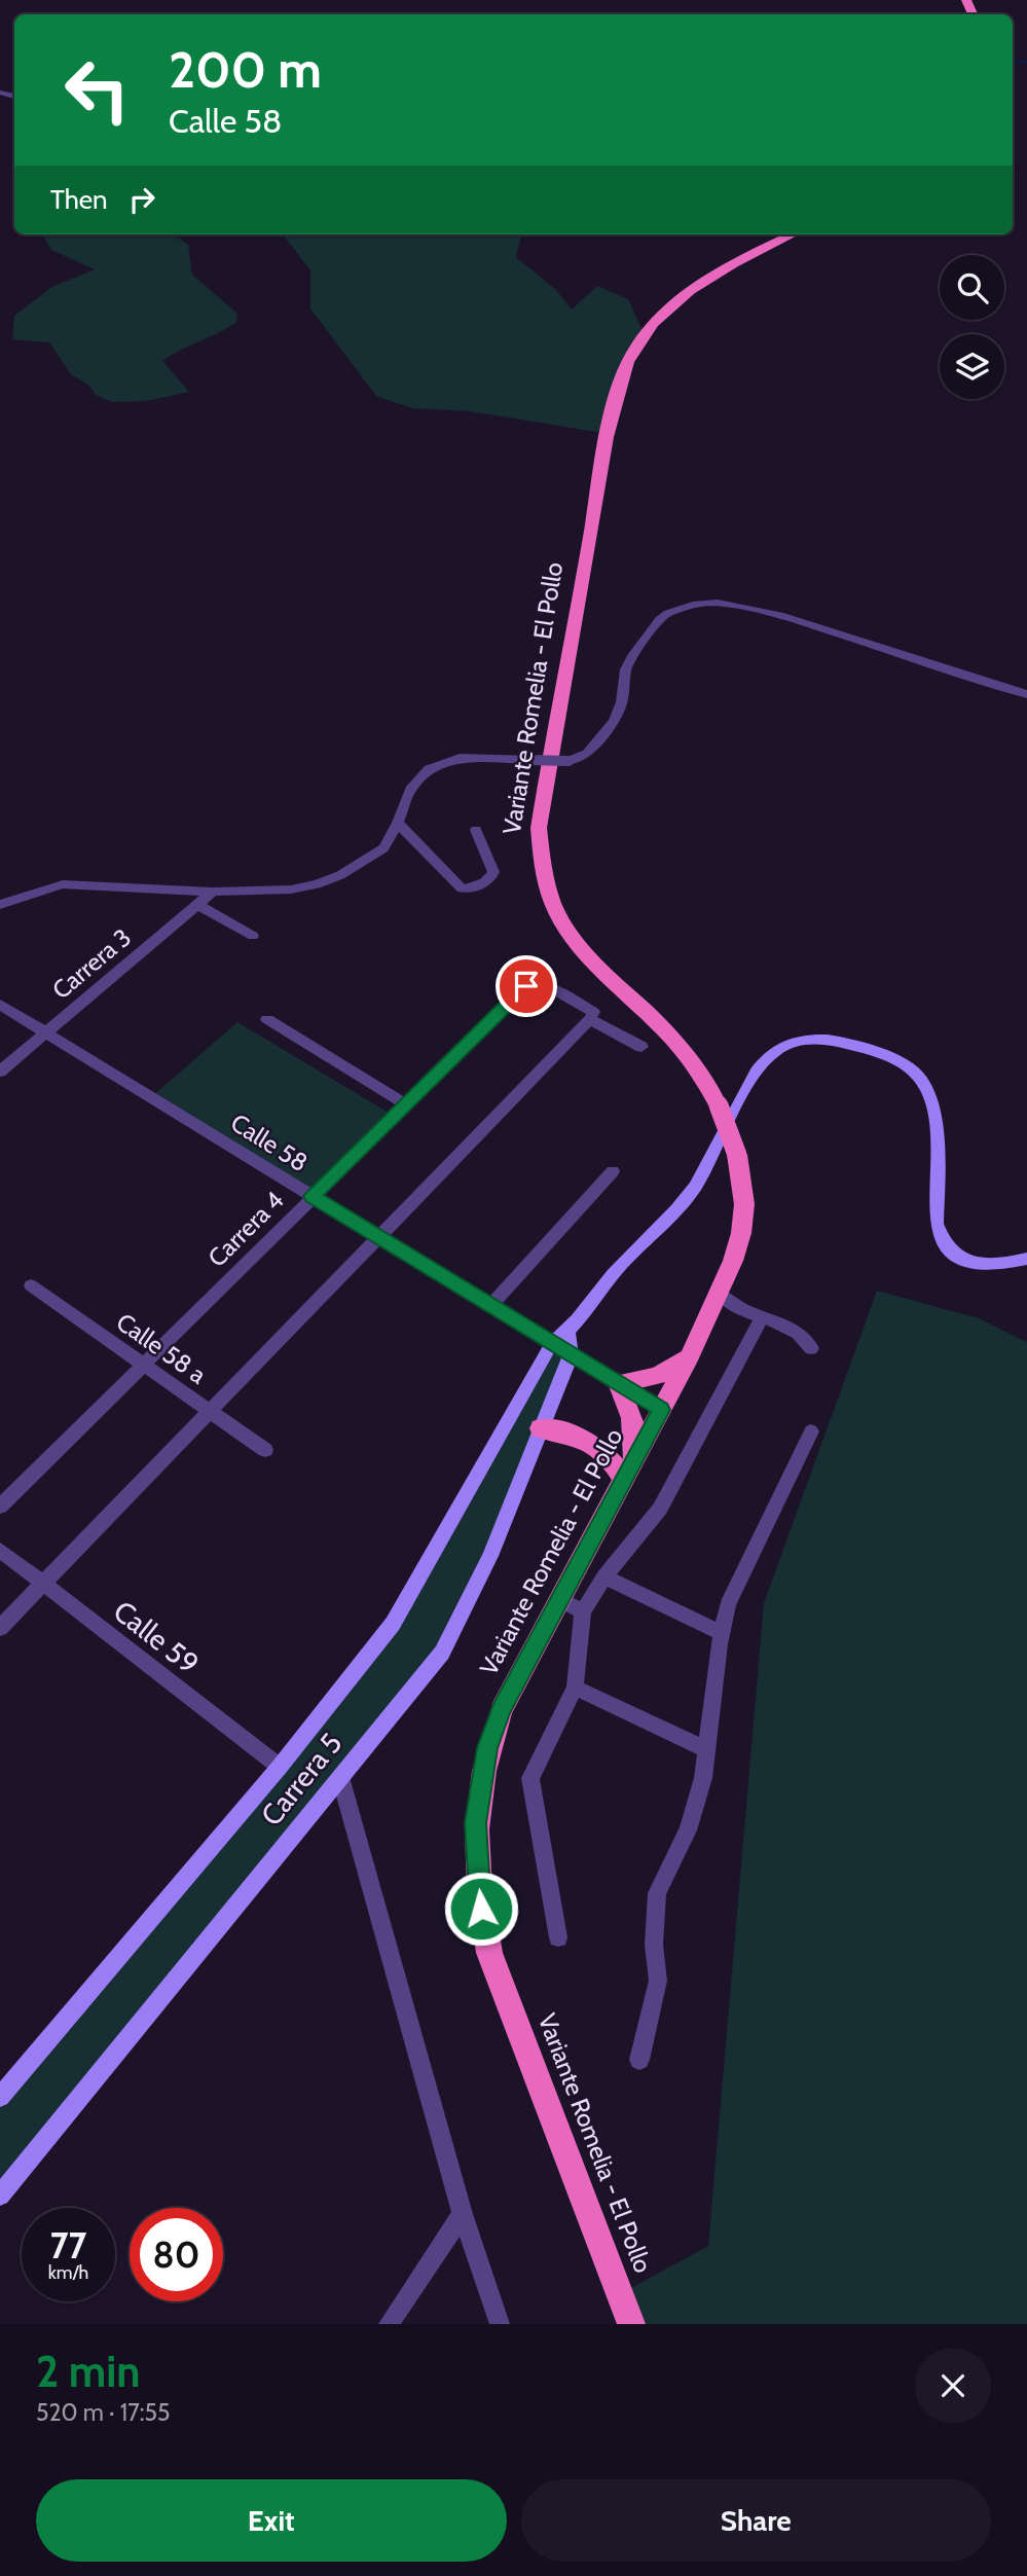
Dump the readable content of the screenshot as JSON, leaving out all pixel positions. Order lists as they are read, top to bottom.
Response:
{
  "streets": {
    "highway": ["Variante Romelia - El Pollo"],
    "main road": ["Carrera 5"],
    "street": [
      "Carrera 3",
      "Calle 58",
      "Carrera 4",
      "Calle 58 a",
      "Calle 59"
    ]
  },
  "crossings": [
    ["Variante Romelia - El Pollo", "Calle 58"],
    ["Carrera 3", "Calle 58"],
    ["Calle 58", "Carrera 4"],
    ["Calle 58", "Carrera 5"],
    ["Carrera 4", "Calle 58 a"],
    ["Calle 59", "Carrera 5"]
  ],
  "page": {
    "turn": ["200 m", "Calle 58"],
    "then": "Then",
    "speed": "77 km/h",
    "limit": "80",
    "heading": ["2 min", "520 m · 17:55"],
    "buttons": ["Exit", "Share"]
  }
}
